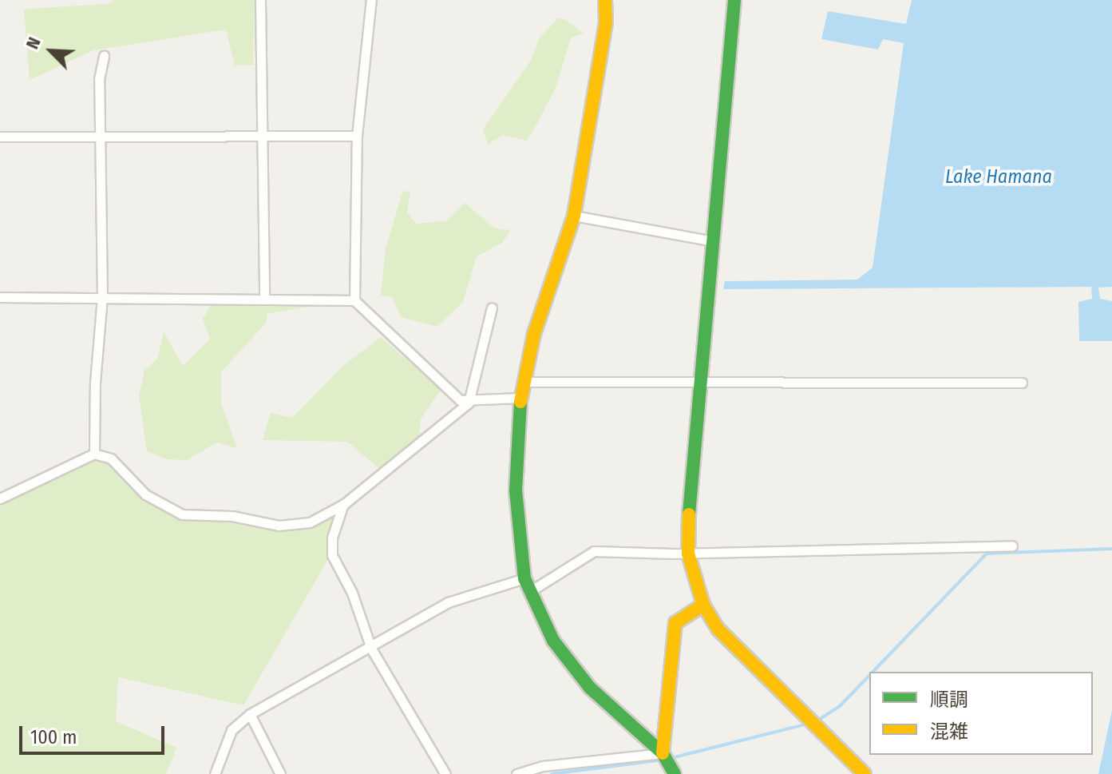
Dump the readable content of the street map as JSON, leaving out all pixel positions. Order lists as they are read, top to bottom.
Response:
{
  "water": ["Lake Hamana"],
  "legend": ["順調", "混雑"],
  "scale_bar": "100 m",
  "north": "top left"
}
